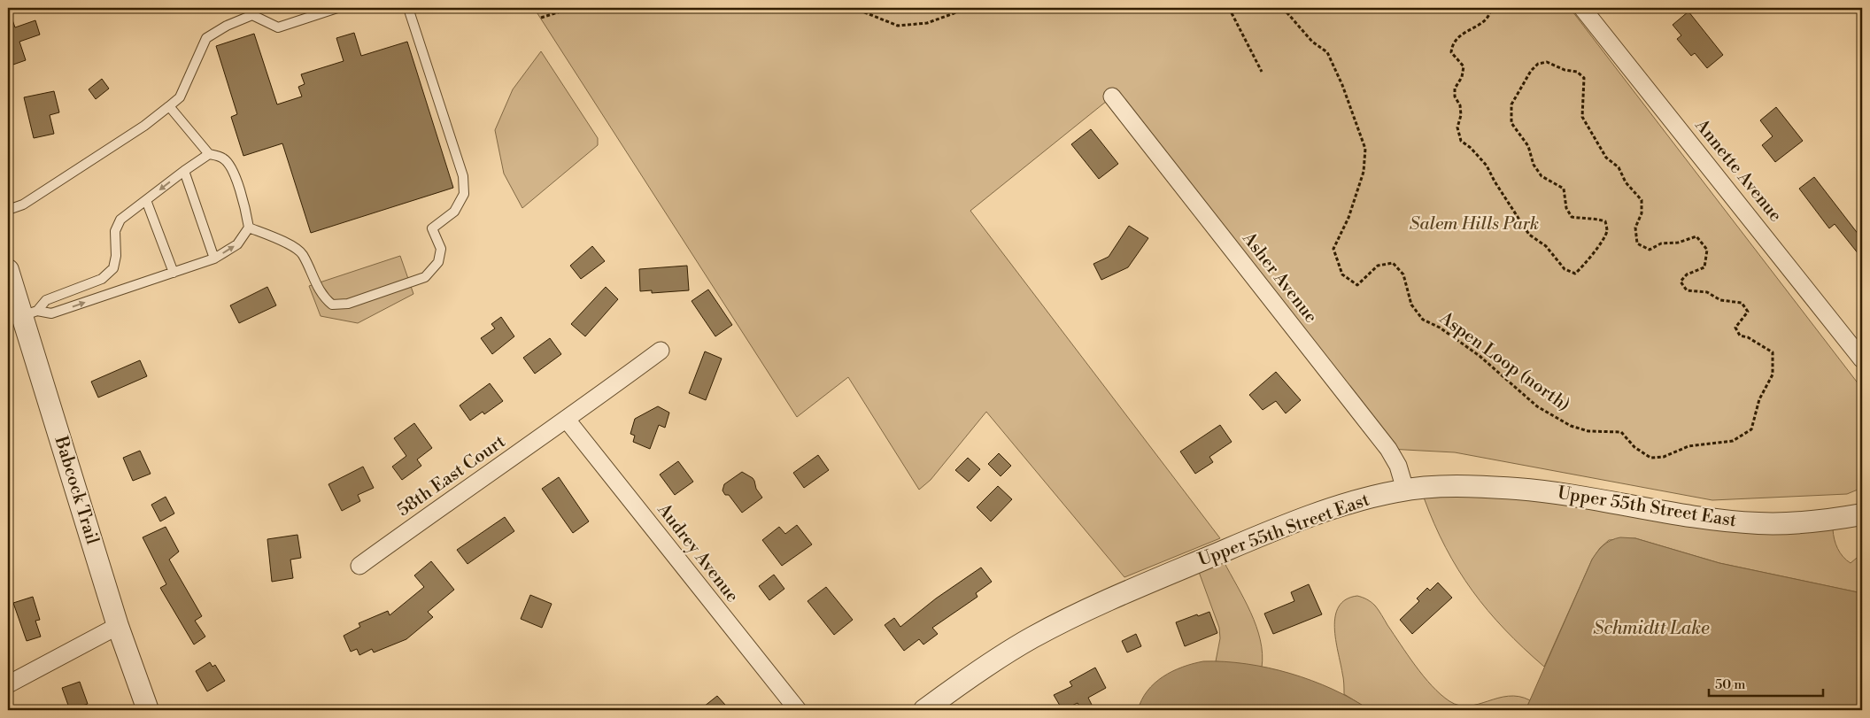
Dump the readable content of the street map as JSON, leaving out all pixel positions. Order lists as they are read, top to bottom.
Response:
{
  "streets": {
    "street": [
      "Annette Avenue",
      "Asher Avenue",
      "58th East Court",
      "Babcock Trail",
      "Upper 55th Street East",
      "Audrey Avenue"
    ],
    "path": ["Aspen Loop (north)"]
  },
  "crossings": [
    ["Asher Avenue", "Upper 55th Street East"],
    ["58th East Court", "Audrey Avenue"]
  ],
  "water": ["Schmidtt Lake"],
  "parks": ["Salem Hills Park"],
  "scale_bar": "50 m"
}
